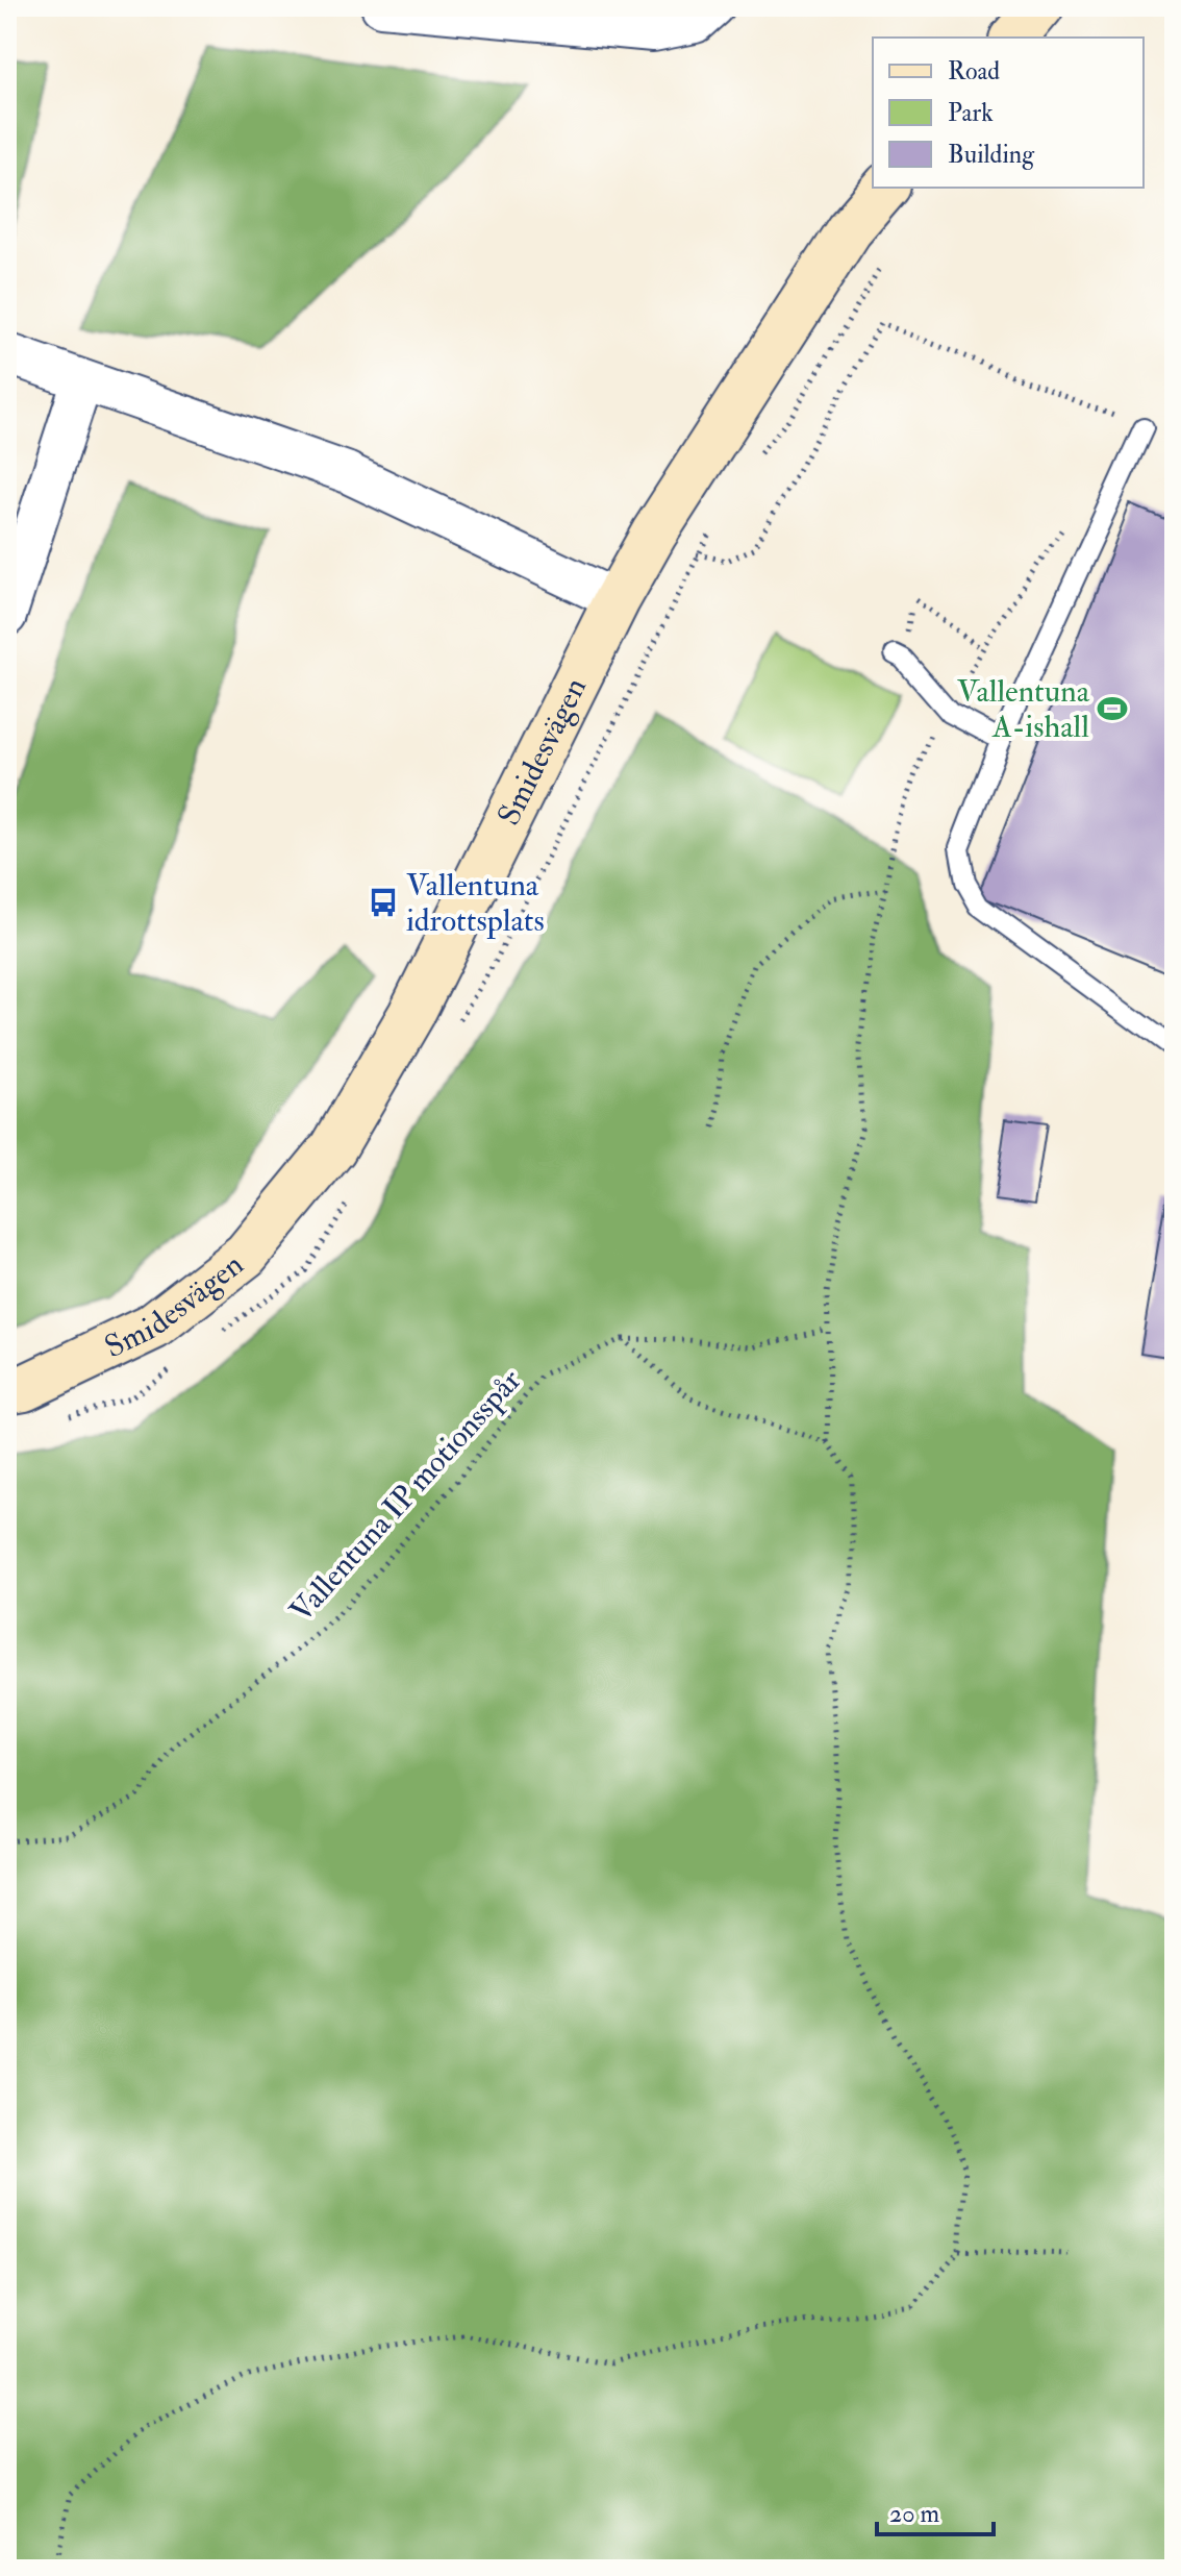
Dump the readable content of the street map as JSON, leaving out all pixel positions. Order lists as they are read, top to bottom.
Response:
{
  "streets": {
    "main road": ["Smidesvägen"],
    "path": ["Vallentuna IP motionsspår"]
  },
  "places": {
    "sports": ["Vallentuna A-ishall"],
    "bus stop": ["Vallentuna idrottsplats"]
  },
  "legend": ["Road", "Park", "Building"],
  "scale_bar": "20 m"
}
